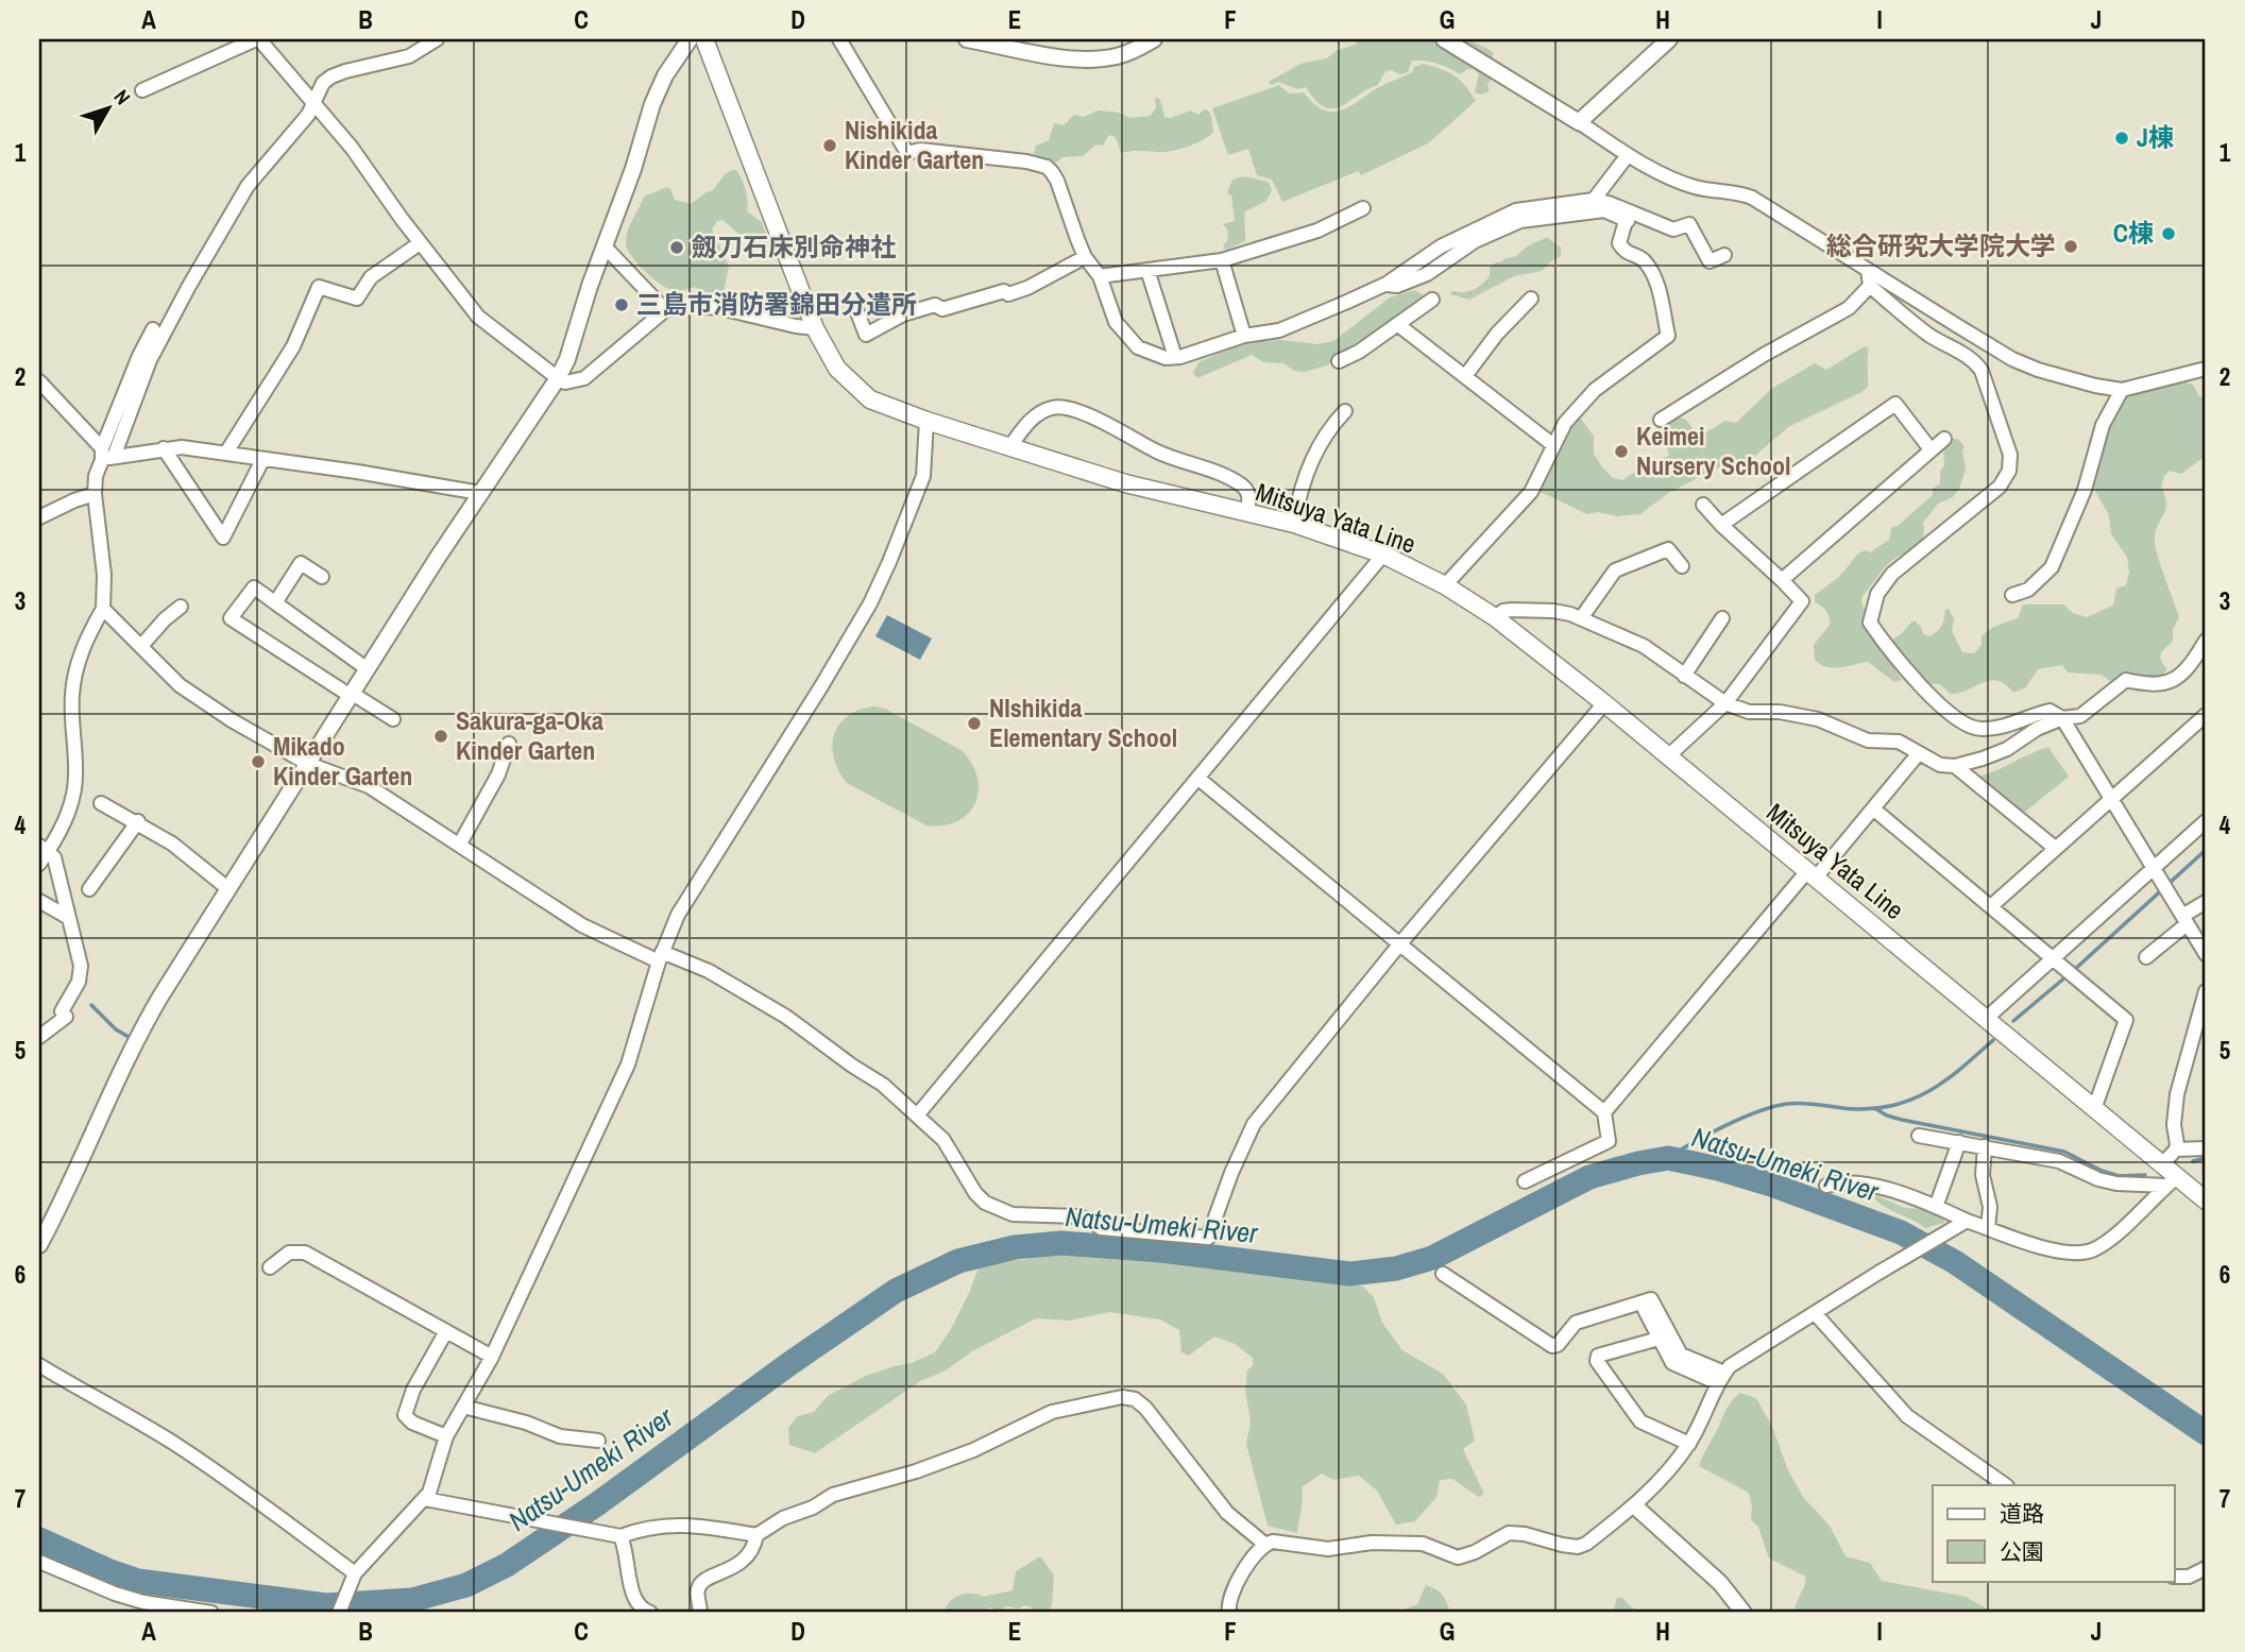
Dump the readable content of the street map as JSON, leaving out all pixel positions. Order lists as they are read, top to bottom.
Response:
{
  "streets": {
    "main road": ["Mitsuya Yata Line"]
  },
  "water": ["Natsu-Umeki River"],
  "places": [
    "J棟",
    "Nishikida Kinder Garten",
    "C棟",
    "総合研究大学院大学",
    "劔刀石床別命神社",
    "三島市消防署錦田分遣所",
    "Keimei Nursery School",
    "NIshikida Elementary School",
    "Sakura-ga-Oka Kinder Garten",
    "Mikado Kinder Garten"
  ],
  "legend": ["道路", "公園"],
  "north": "top right",
  "grid": {
    "columns": [
      "A",
      "B",
      "C",
      "D",
      "E",
      "F",
      "G",
      "H",
      "I",
      "J"
    ],
    "rows": [
      "1",
      "2",
      "3",
      "4",
      "5",
      "6",
      "7"
    ]
  }
}
